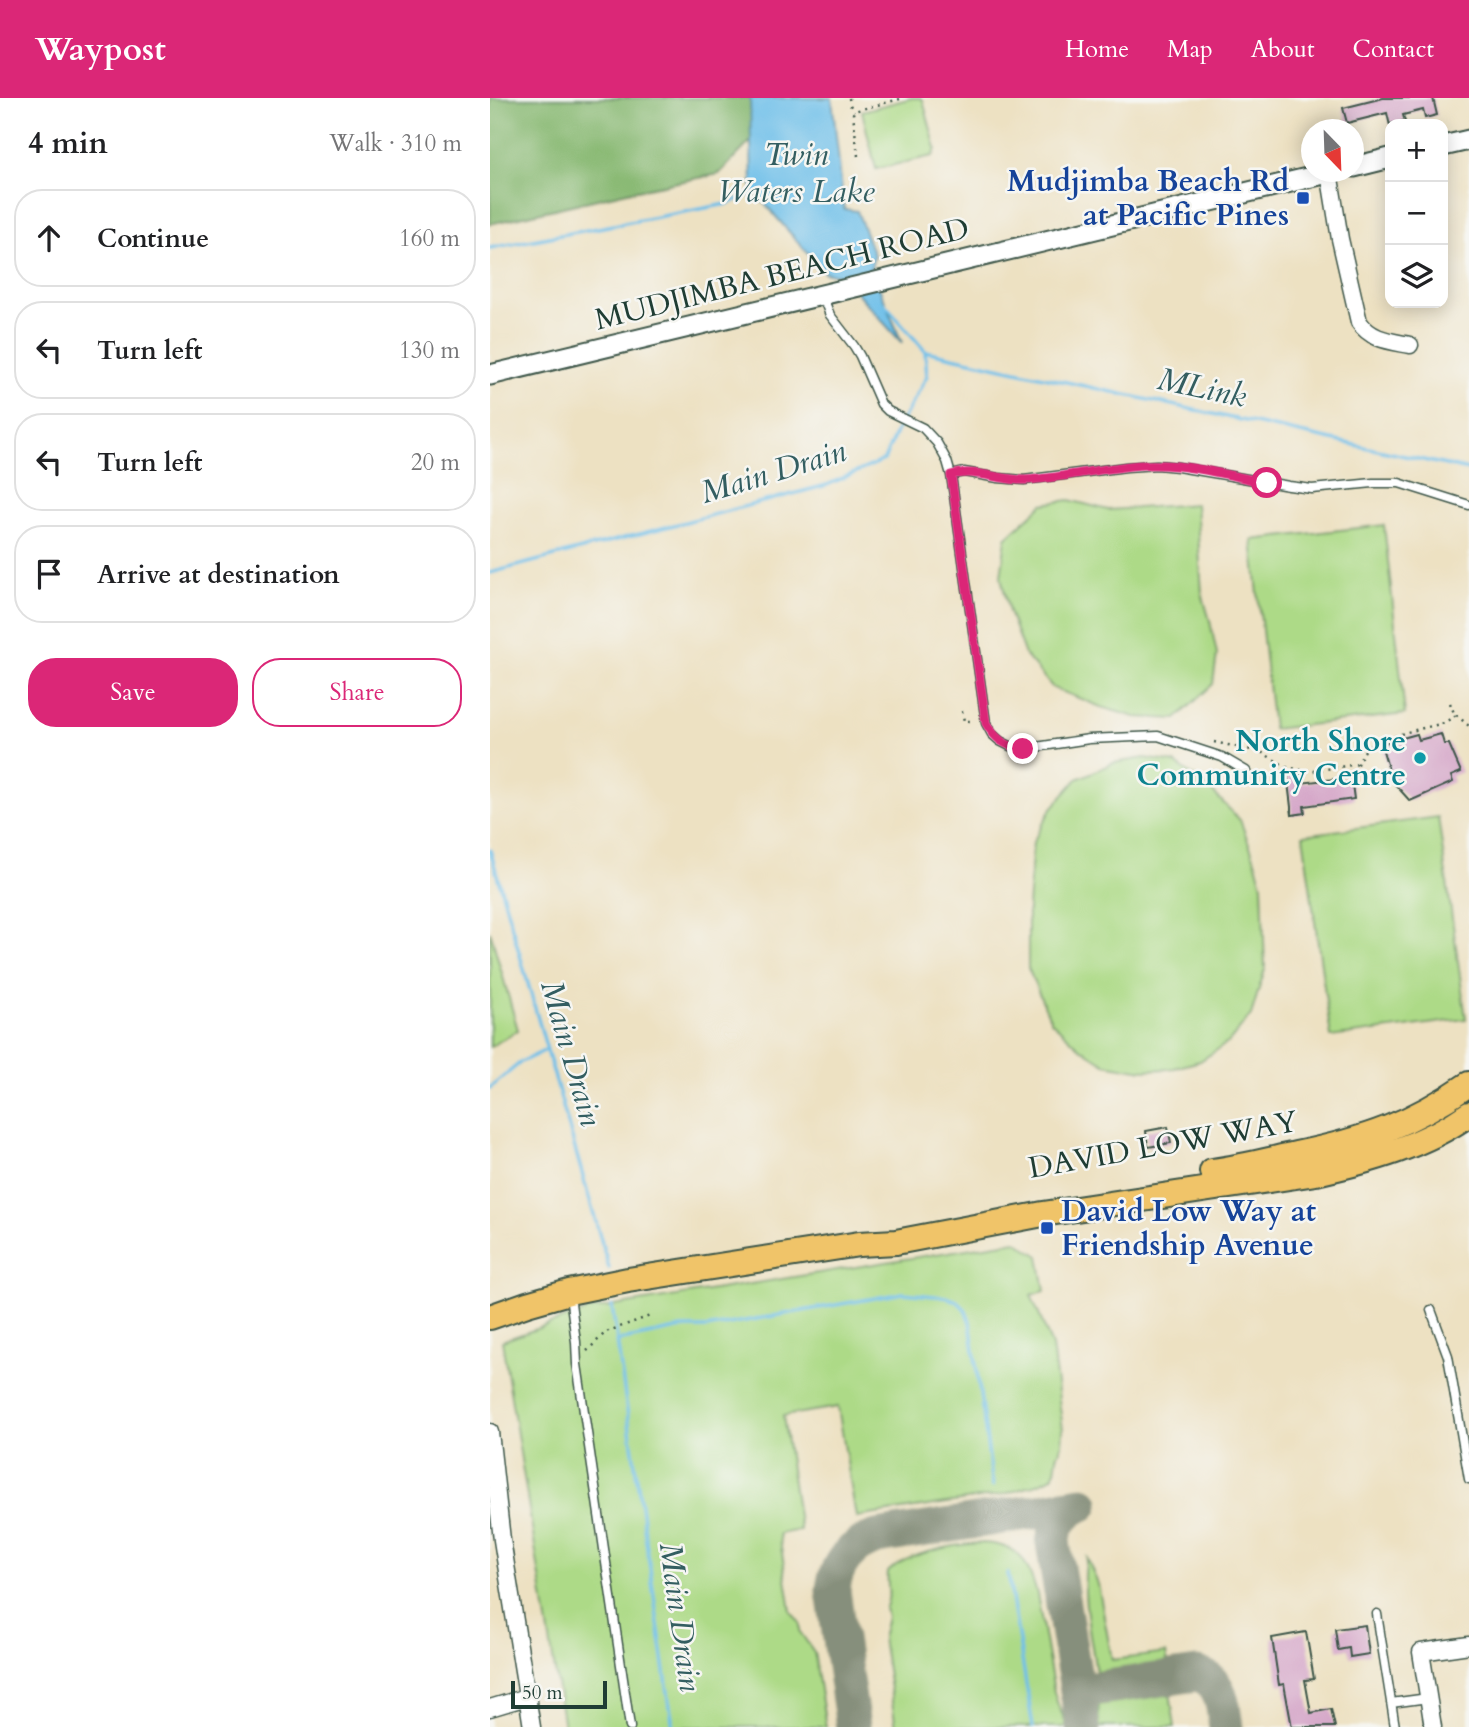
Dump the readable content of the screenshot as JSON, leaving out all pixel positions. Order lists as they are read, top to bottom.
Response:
{
  "streets": {
    "main road": ["DAVID LOW WAY"],
    "street": ["MUDJIMBA BEACH ROAD"]
  },
  "water": ["Twin Waters Lake", "MLink", "Main Drain"],
  "places": {
    "transit": ["Mudjimba Beach Rd at Pacific Pines", "David Low Way at Friendship Avenue"],
    "other": ["North Shore Community Centre"]
  },
  "scale_bar": "50 m",
  "north": "bottom right",
  "page": {
    "header": "Waypost",
    "nav": [
      "Home",
      "Map",
      "About",
      "Contact"
    ],
    "heading": ["4 min", "Walk · 310 m"],
    "map_buttons": ["+", "−"],
    "list": [
      ["Continue", "160 m"],
      ["Turn left", "130 m"],
      ["Turn left", "20 m"],
      "Arrive at destination"
    ],
    "buttons": ["Save", "Share"],
    "scale": "50 m"
  }
}
